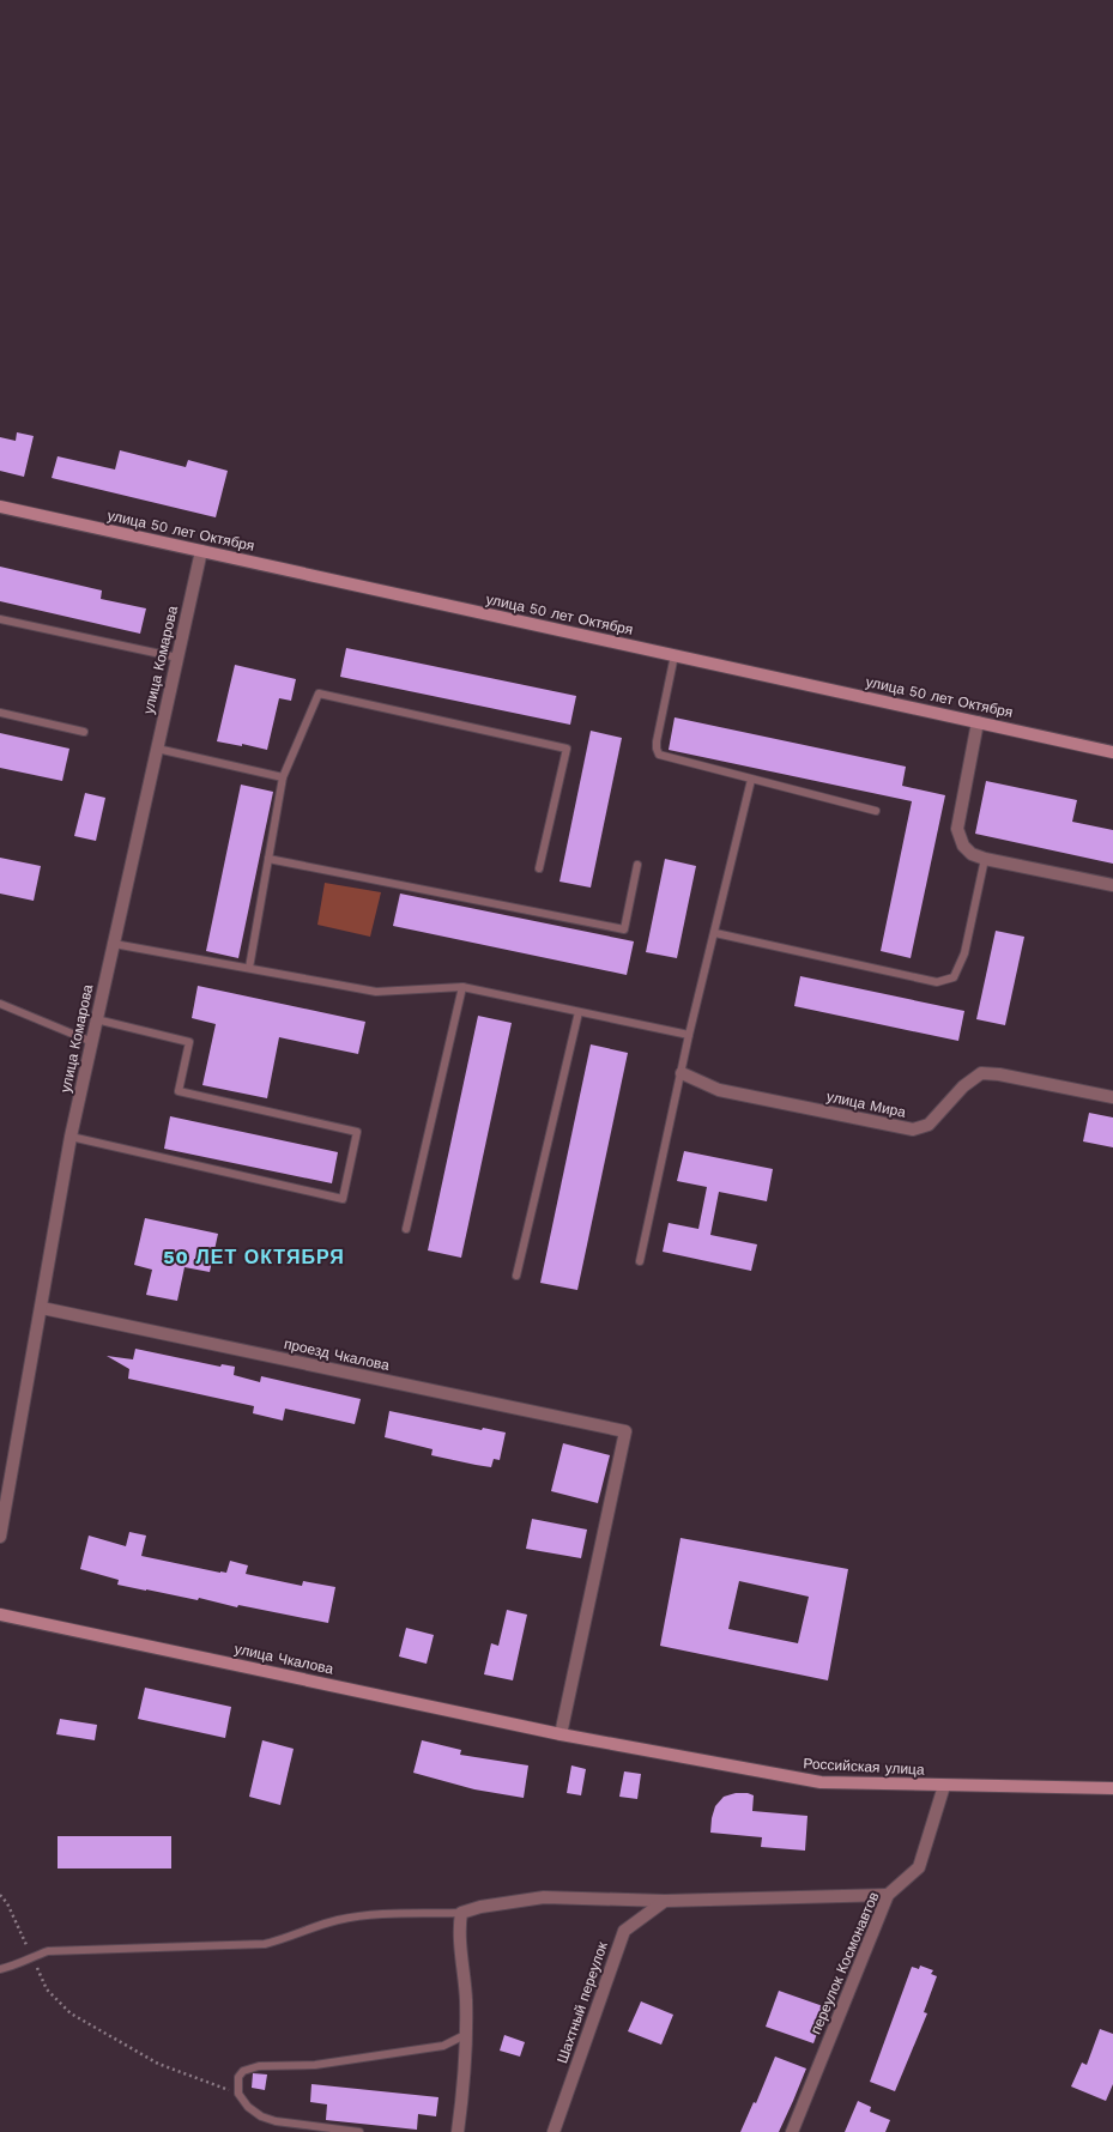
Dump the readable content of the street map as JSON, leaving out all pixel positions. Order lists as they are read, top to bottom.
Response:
{
  "streets": {
    "street": [
      "улица 50 лет Октября",
      "улица Комарова",
      "улица Мира",
      "проезд Чкалова",
      "улица Чкалова",
      "Российская улица",
      "переулок Космонавтов",
      "Шахтный переулок"
    ]
  },
  "crossings": [
    ["улица 50 лет Октября", "улица Комарова"],
    ["улица Комарова", "проезд Чкалова"],
    ["проезд Чкалова", "улица Чкалова"],
    ["проезд Чкалова", "Российская улица"],
    ["улица Чкалова", "Российская улица"],
    ["Российская улица", "переулок Космонавтов"]
  ],
  "districts": ["50 ЛЕТ ОКТЯБРЯ"]
}
